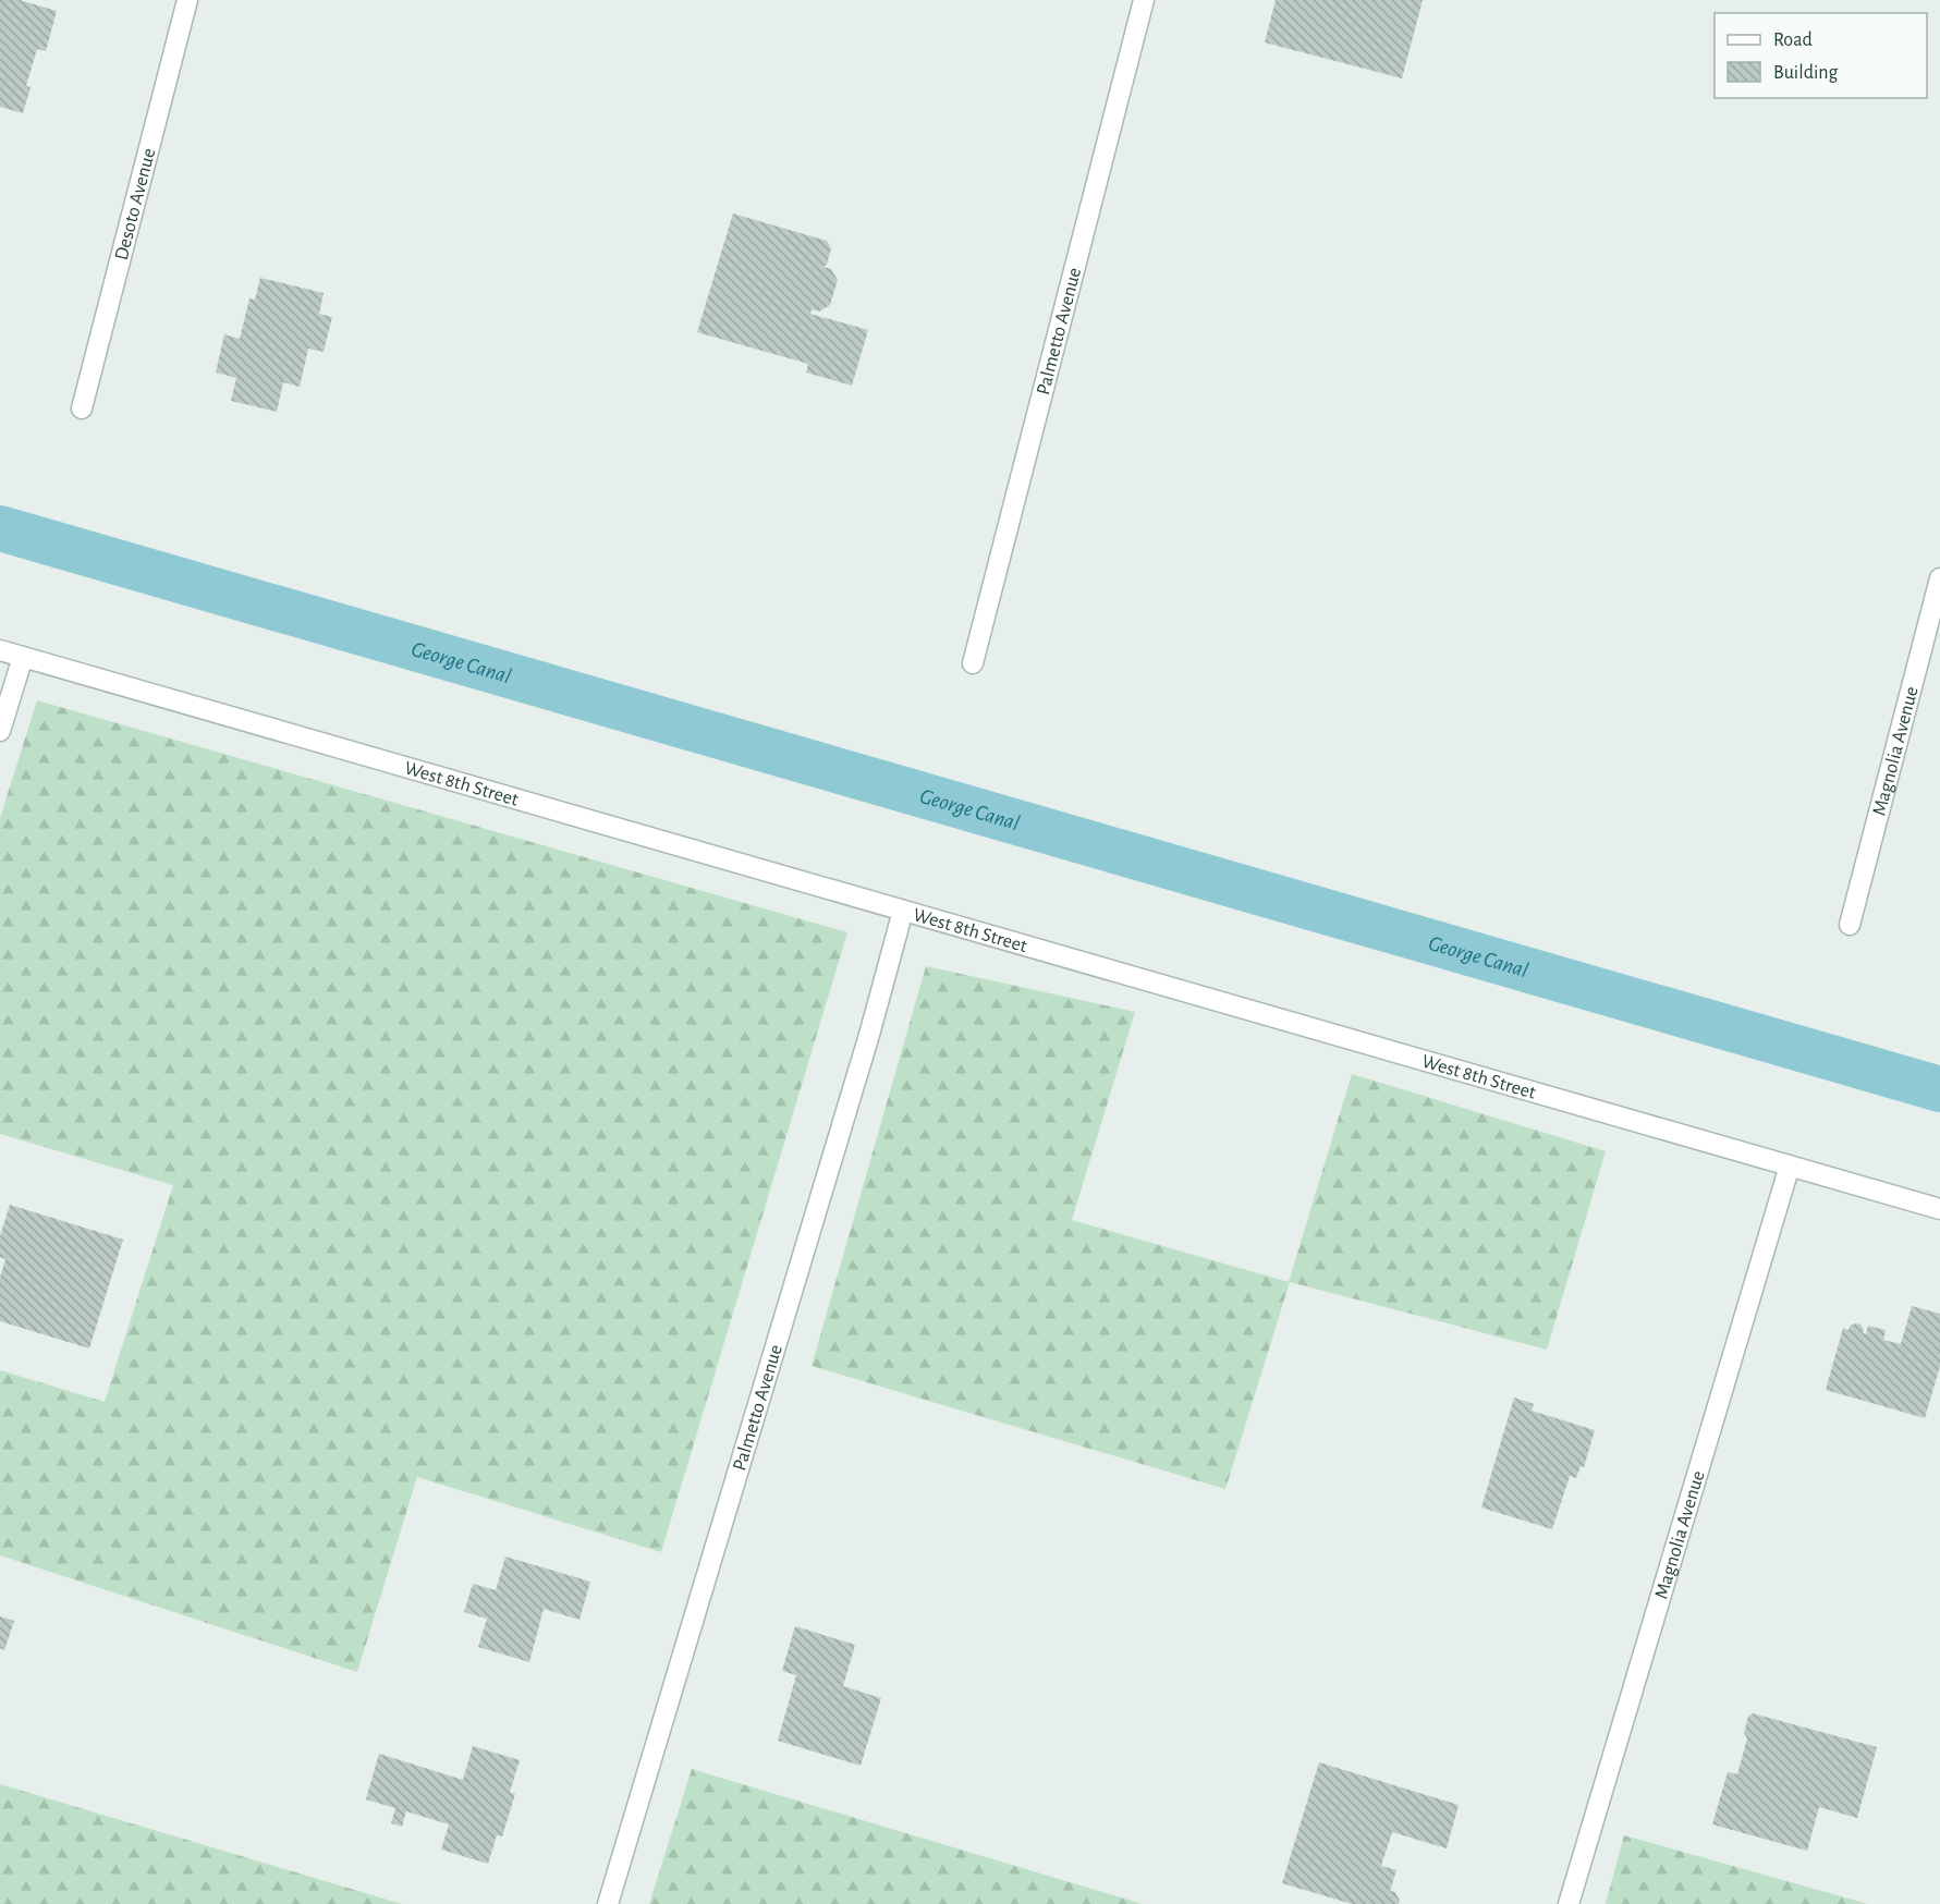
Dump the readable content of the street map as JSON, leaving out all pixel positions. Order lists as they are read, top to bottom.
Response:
{
  "streets": {
    "street": [
      "Desoto Avenue",
      "Palmetto Avenue",
      "Magnolia Avenue",
      "West 8th Street"
    ]
  },
  "crossings": [
    ["Palmetto Avenue", "West 8th Street"],
    ["Magnolia Avenue", "West 8th Street"]
  ],
  "water": ["George Canal"],
  "legend": ["Road", "Building"]
}
